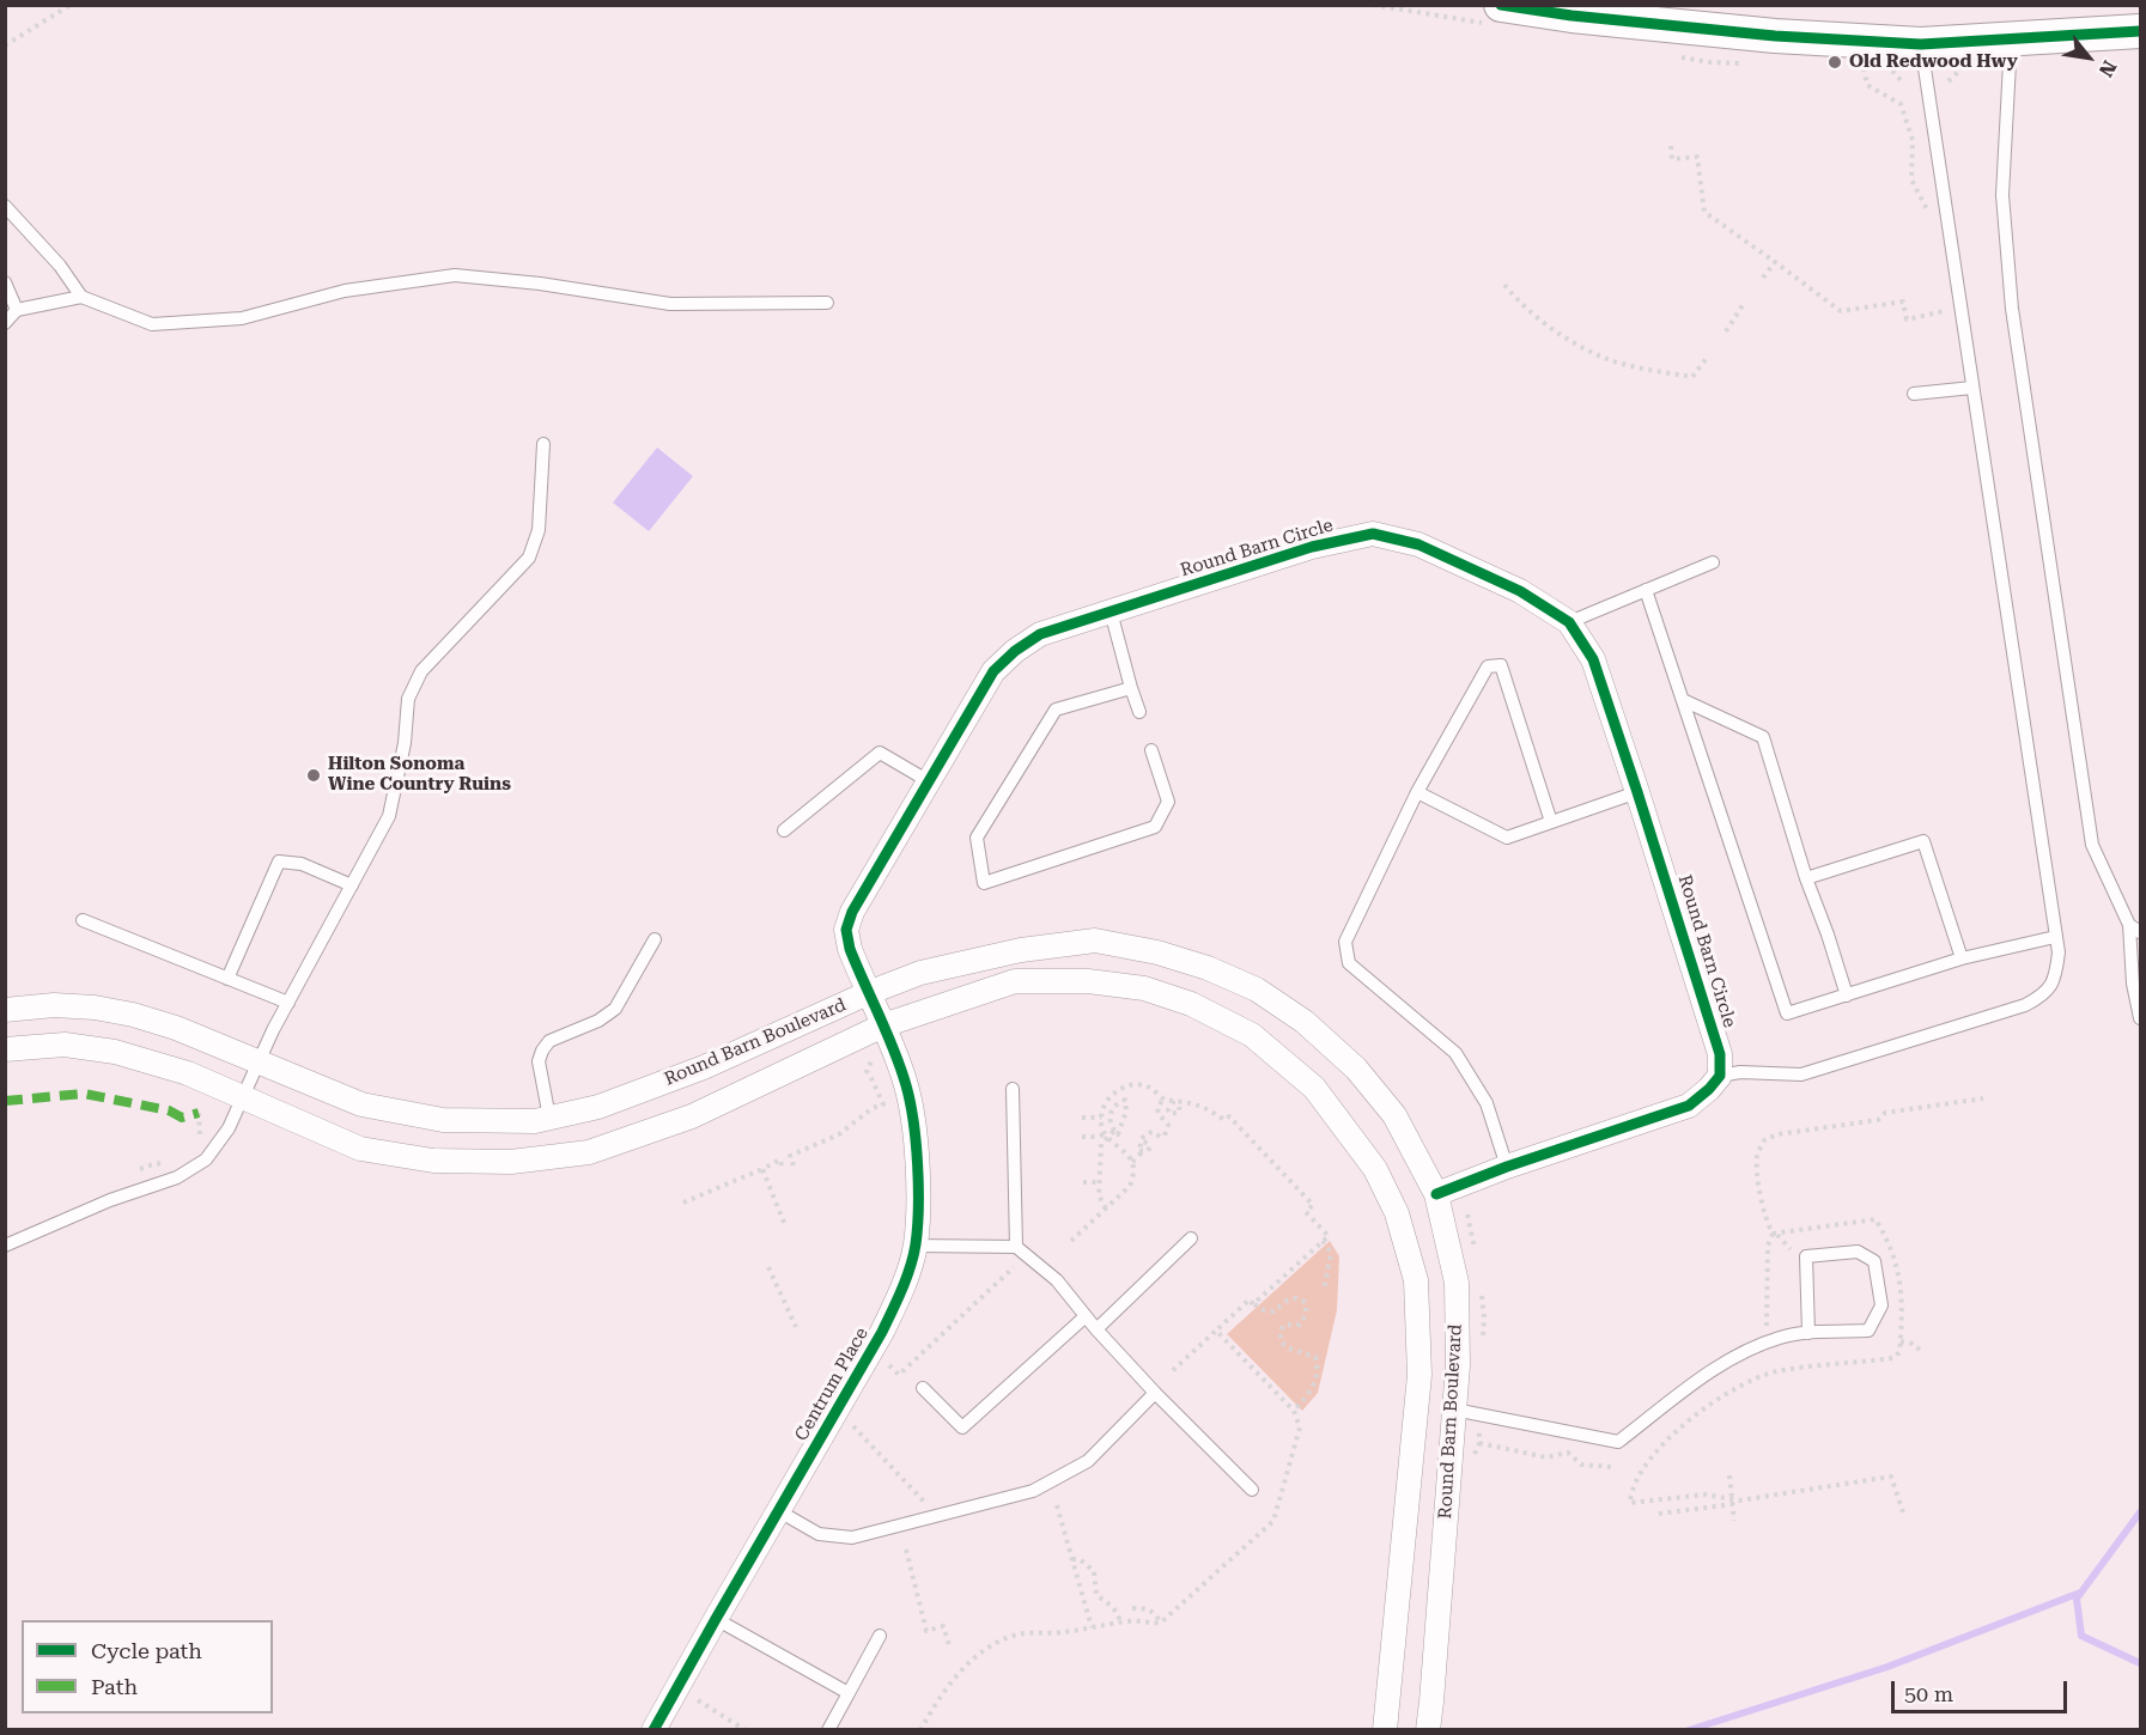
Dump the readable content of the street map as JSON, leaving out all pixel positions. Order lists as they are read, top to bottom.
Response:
{
  "streets": {
    "street": ["Round Barn Circle", "Round Barn Boulevard", "Centrum Place"]
  },
  "crossings": [
    ["Round Barn Circle", "Round Barn Boulevard"],
    ["Round Barn Circle", "Centrum Place"],
    ["Round Barn Boulevard", "Centrum Place"]
  ],
  "places": ["Old Redwood Hwy", "Hilton Sonoma Wine Country Ruins"],
  "legend": ["Cycle path", "Path"],
  "scale_bar": "50 m",
  "north": "bottom right"
}
